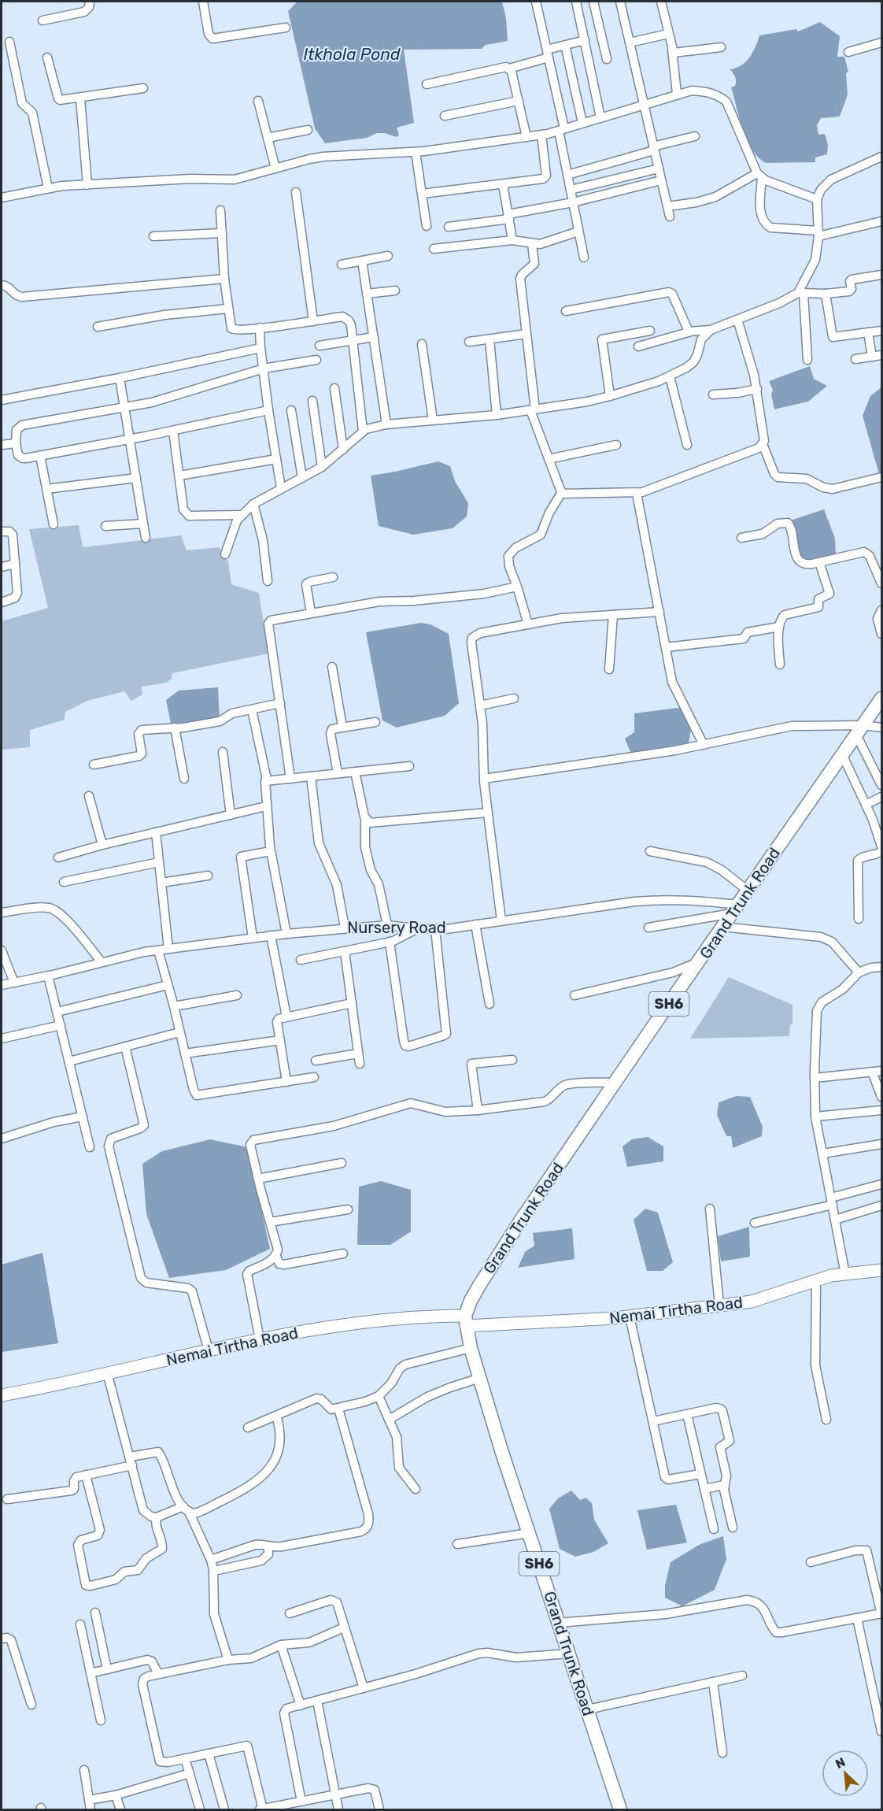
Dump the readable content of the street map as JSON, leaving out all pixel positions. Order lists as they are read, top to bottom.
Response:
{
  "streets": {
    "main road": ["Grand Trunk Road", "SH6"],
    "street": ["Nursery Road", "Nemai Tirtha Road"]
  },
  "crossings": [
    ["Grand Trunk Road", "Nursery Road"],
    ["Grand Trunk Road", "Nemai Tirtha Road"]
  ],
  "water": ["Itkhola Pond"],
  "north": "top left"
}
